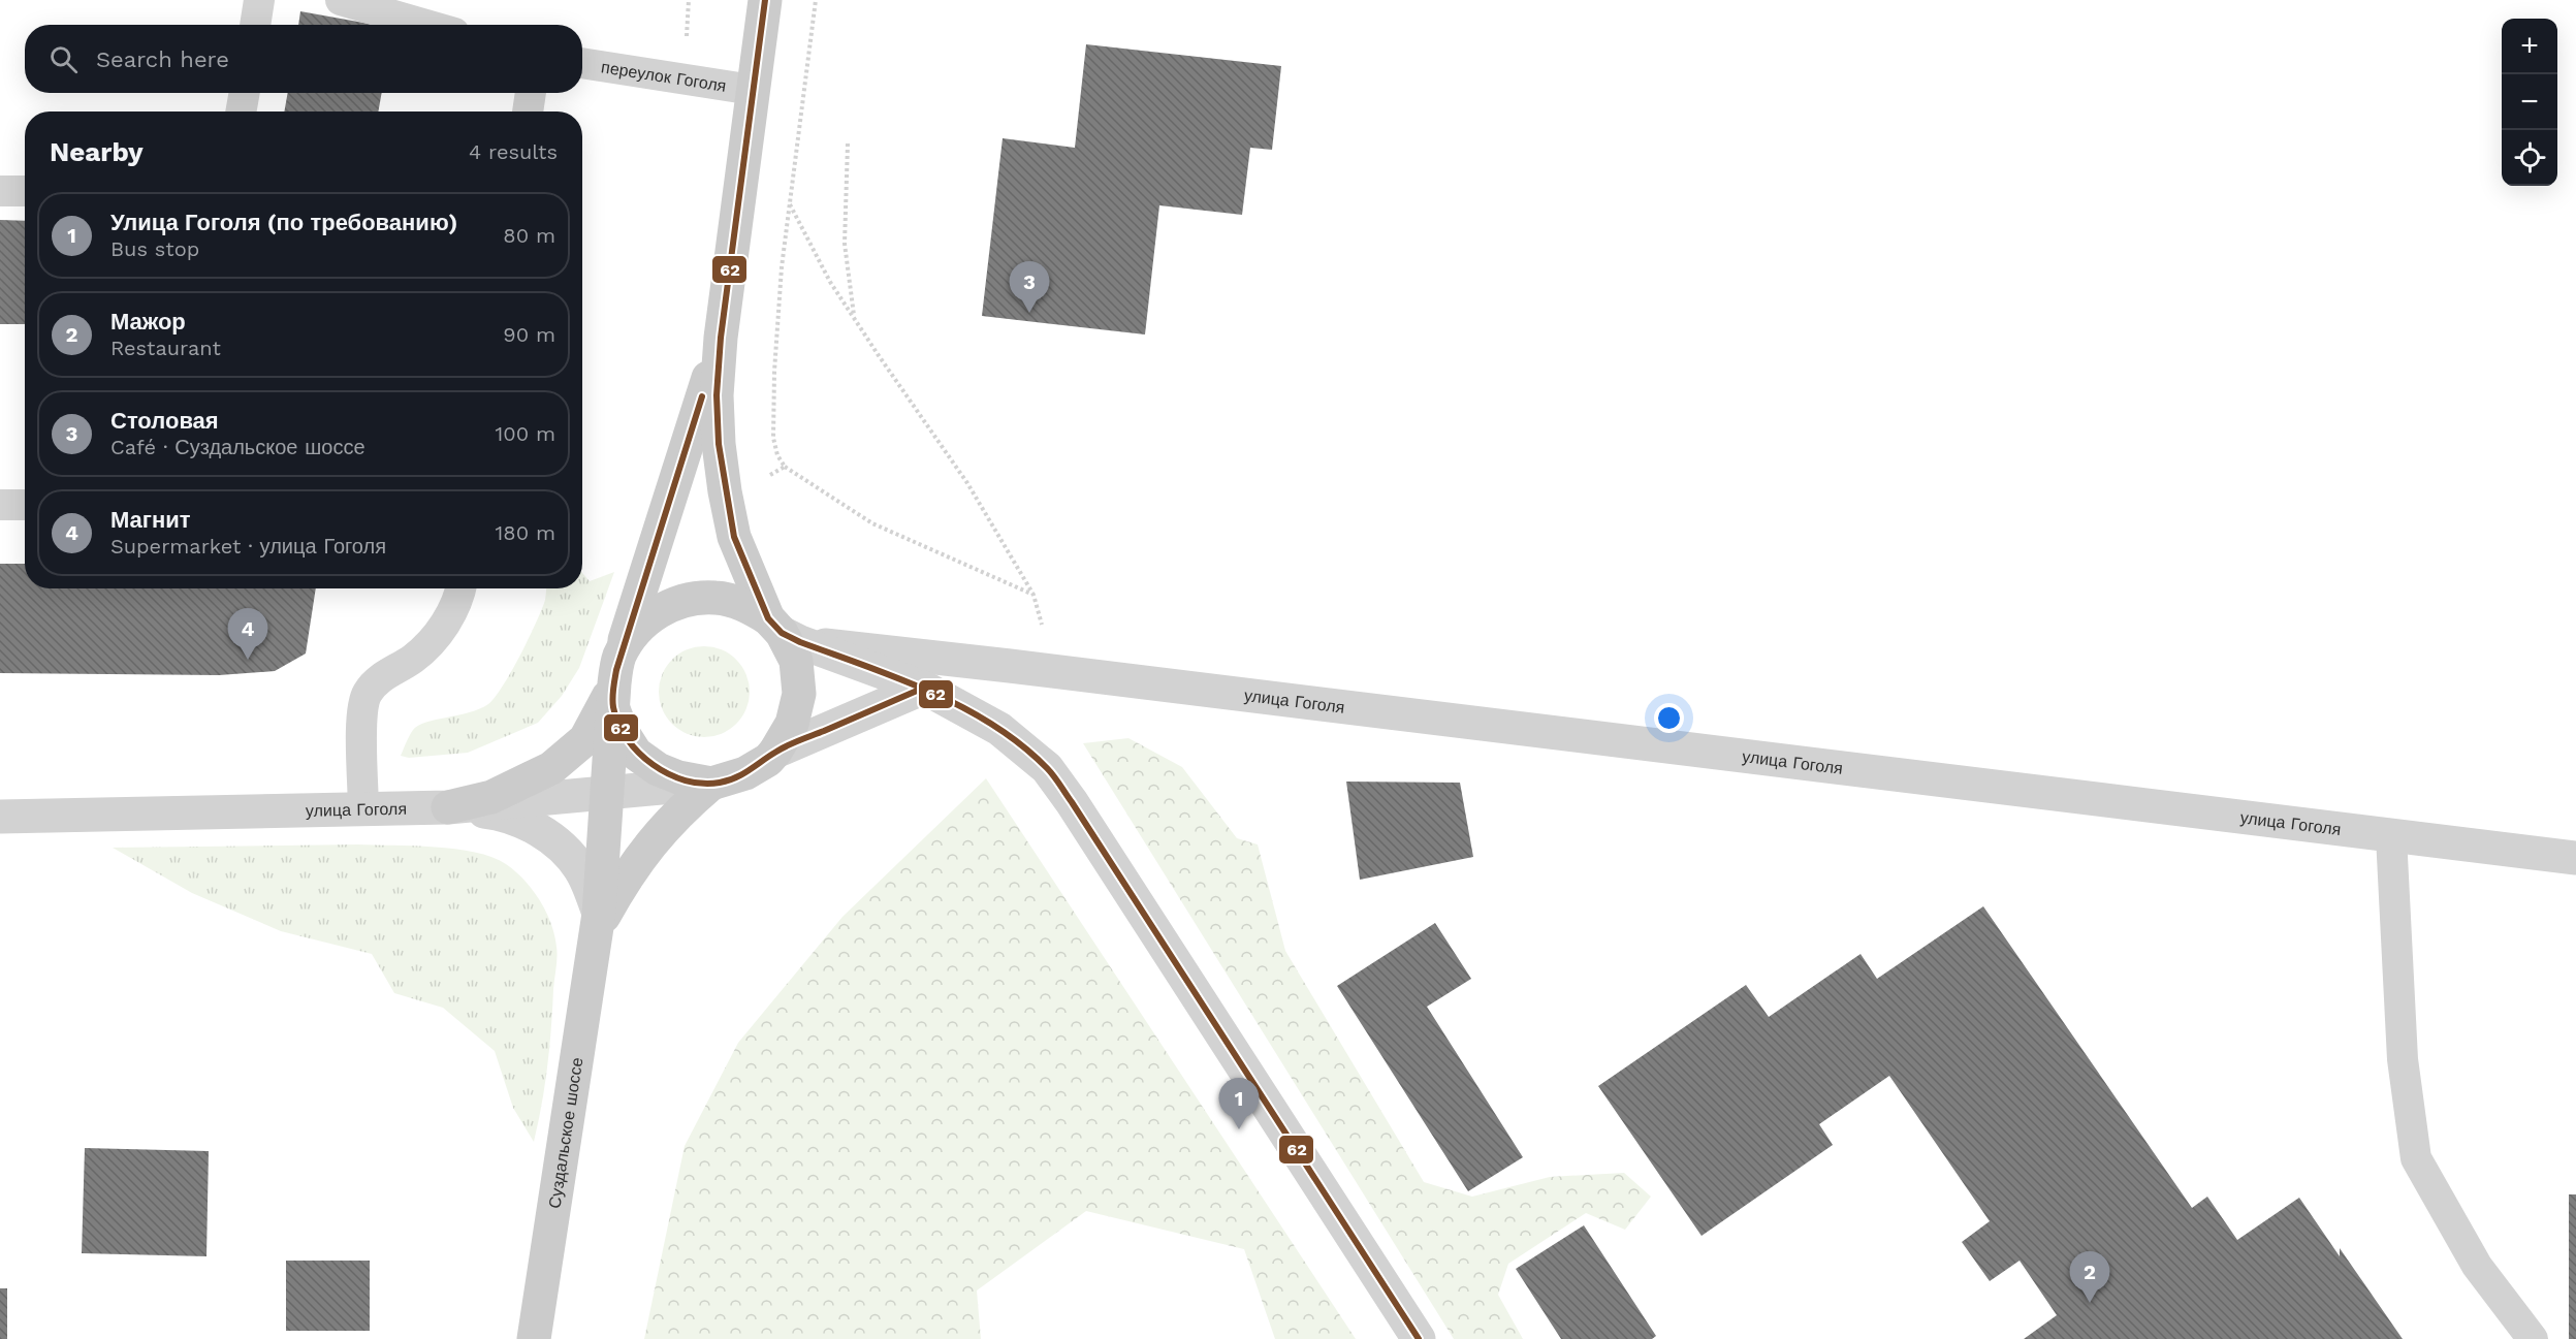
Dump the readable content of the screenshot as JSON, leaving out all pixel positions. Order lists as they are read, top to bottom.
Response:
{
  "streets": {
    "main road": ["Суздальское шоссе"],
    "street": ["улица Гоголя"],
    "lane": ["переулок Гоголя"]
  },
  "crossings": [
    ["переулок Гоголя", "Суздальское шоссе"],
    ["улица Гоголя", "Суздальское шоссе"]
  ],
  "lines": ["transit line 62"],
  "page": {
    "map_buttons": ["+", "−"],
    "search": "Search here",
    "heading": ["Nearby", "4 results"],
    "list": [
      {
        "mark": "1",
        "name": "Улица Гоголя (по требованию)",
        "note": "Bus stop",
        "value": "80 m"
      },
      {
        "mark": "2",
        "name": "Мажор",
        "note": "Restaurant",
        "value": "90 m"
      },
      {
        "mark": "3",
        "name": "Столовая",
        "note": "Café · Суздальское шоссе",
        "value": "100 m"
      },
      {
        "mark": "4",
        "name": "Магнит",
        "note": "Supermarket · улица Гоголя",
        "value": "180 m"
      }
    ],
    "pins": [
      "3",
      "4",
      "1",
      "2"
    ]
  }
}
